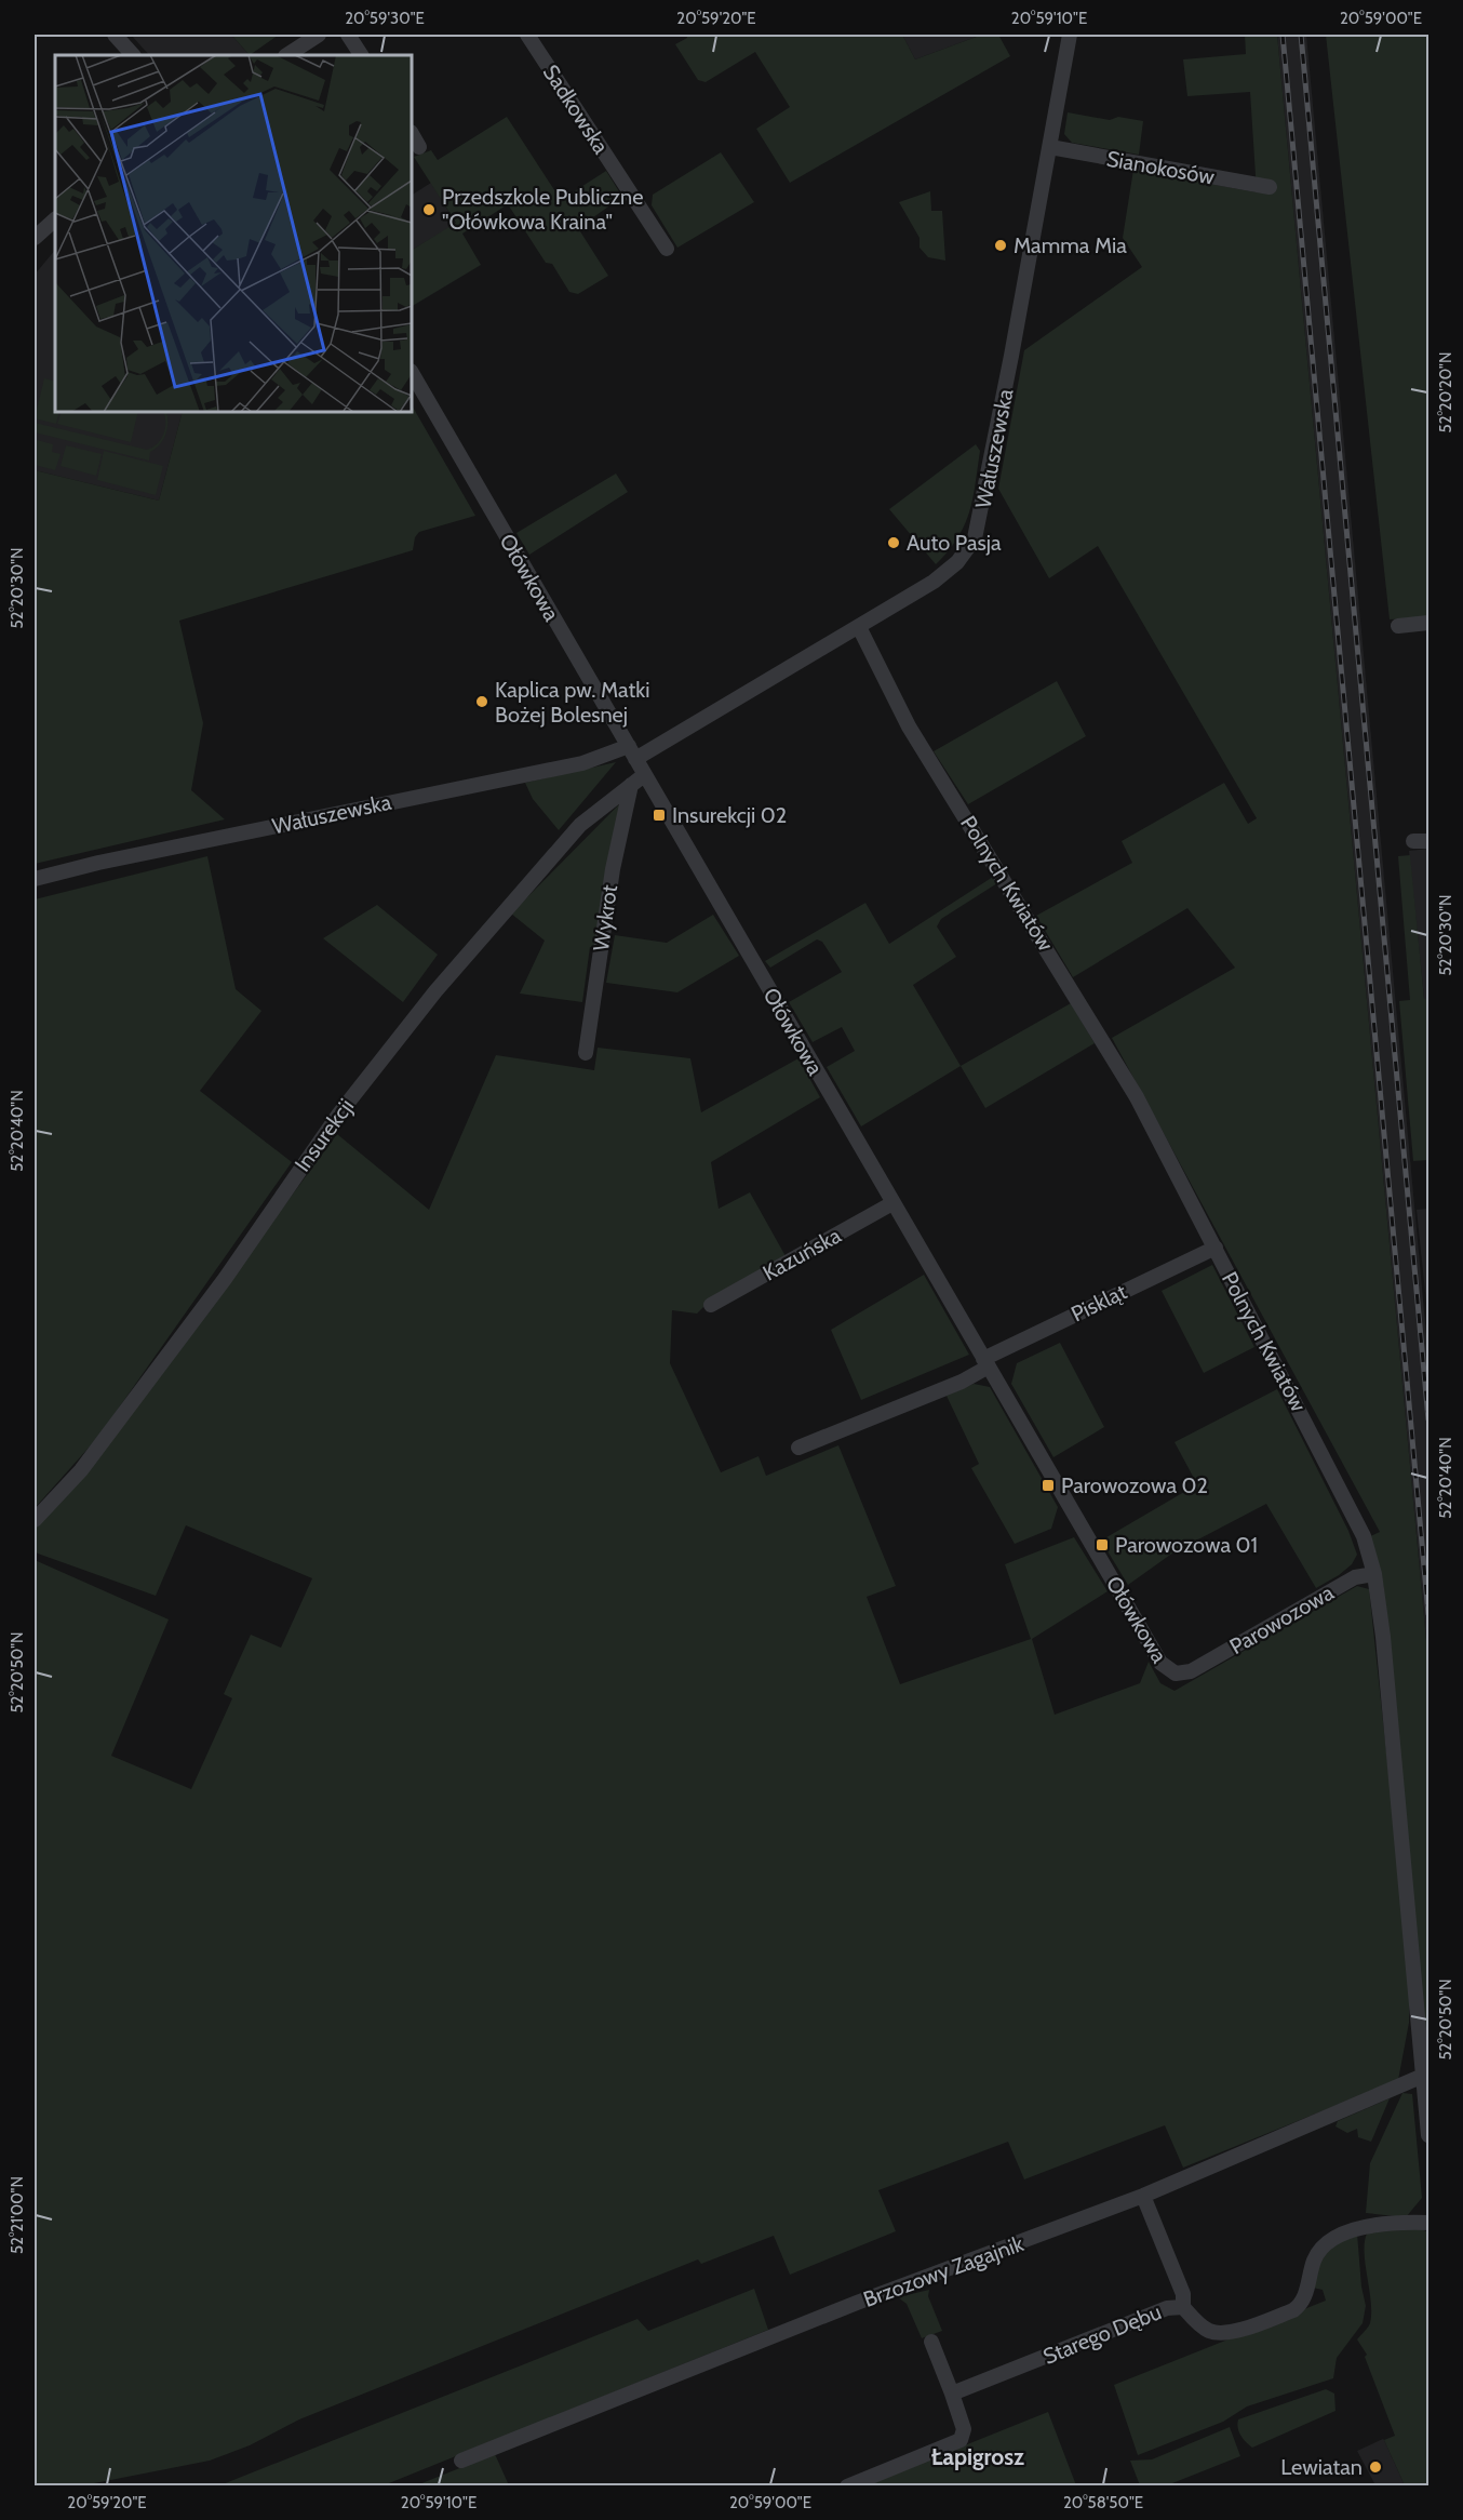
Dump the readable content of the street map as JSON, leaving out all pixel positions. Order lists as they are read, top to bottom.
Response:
{
  "streets": {
    "street": [
      "Sadkowska",
      "Sianokosów",
      "Wałuszewska",
      "Ołówkowa",
      "Polnych Kwiatów",
      "Wykrot",
      "Insurekcji",
      "Kazuńska",
      "Piskląt",
      "Parowozowa",
      "Brzozowy Zagajnik",
      "Starego Dębu"
    ]
  },
  "crossings": [
    ["Sianokosów", "Wałuszewska"],
    ["Wałuszewska", "Ołówkowa"],
    ["Wałuszewska", "Polnych Kwiatów"],
    ["Ołówkowa", "Insurekcji"],
    ["Ołówkowa", "Kazuńska"],
    ["Ołówkowa", "Piskląt"],
    ["Ołówkowa", "Parowozowa"],
    ["Polnych Kwiatów", "Piskląt"],
    ["Polnych Kwiatów", "Parowozowa"],
    ["Polnych Kwiatów", "Brzozowy Zagajnik"],
    ["Wykrot", "Insurekcji"]
  ],
  "districts": ["Łapigrosz"],
  "places": {
    "other": [
      "Przedszkole Publiczne \"Ołówkowa Kraina\"",
      "Mamma Mia",
      "Auto Pasja",
      "Kaplica pw. Matki Bożej Bolesnej",
      "Lewiatan"
    ],
    "transit": ["Insurekcji 02", "Parowozowa 02", "Parowozowa 01"]
  },
  "coordinates": [
    "20°59'30\"E",
    "20°59'20\"E",
    "20°59'10\"E",
    "20°59'00\"E",
    "52°20'20\"N",
    "52°20'30\"N",
    "52°20'40\"N",
    "52°20'50\"N",
    "52°21'00\"N",
    "20°58'50\"E"
  ]
}
